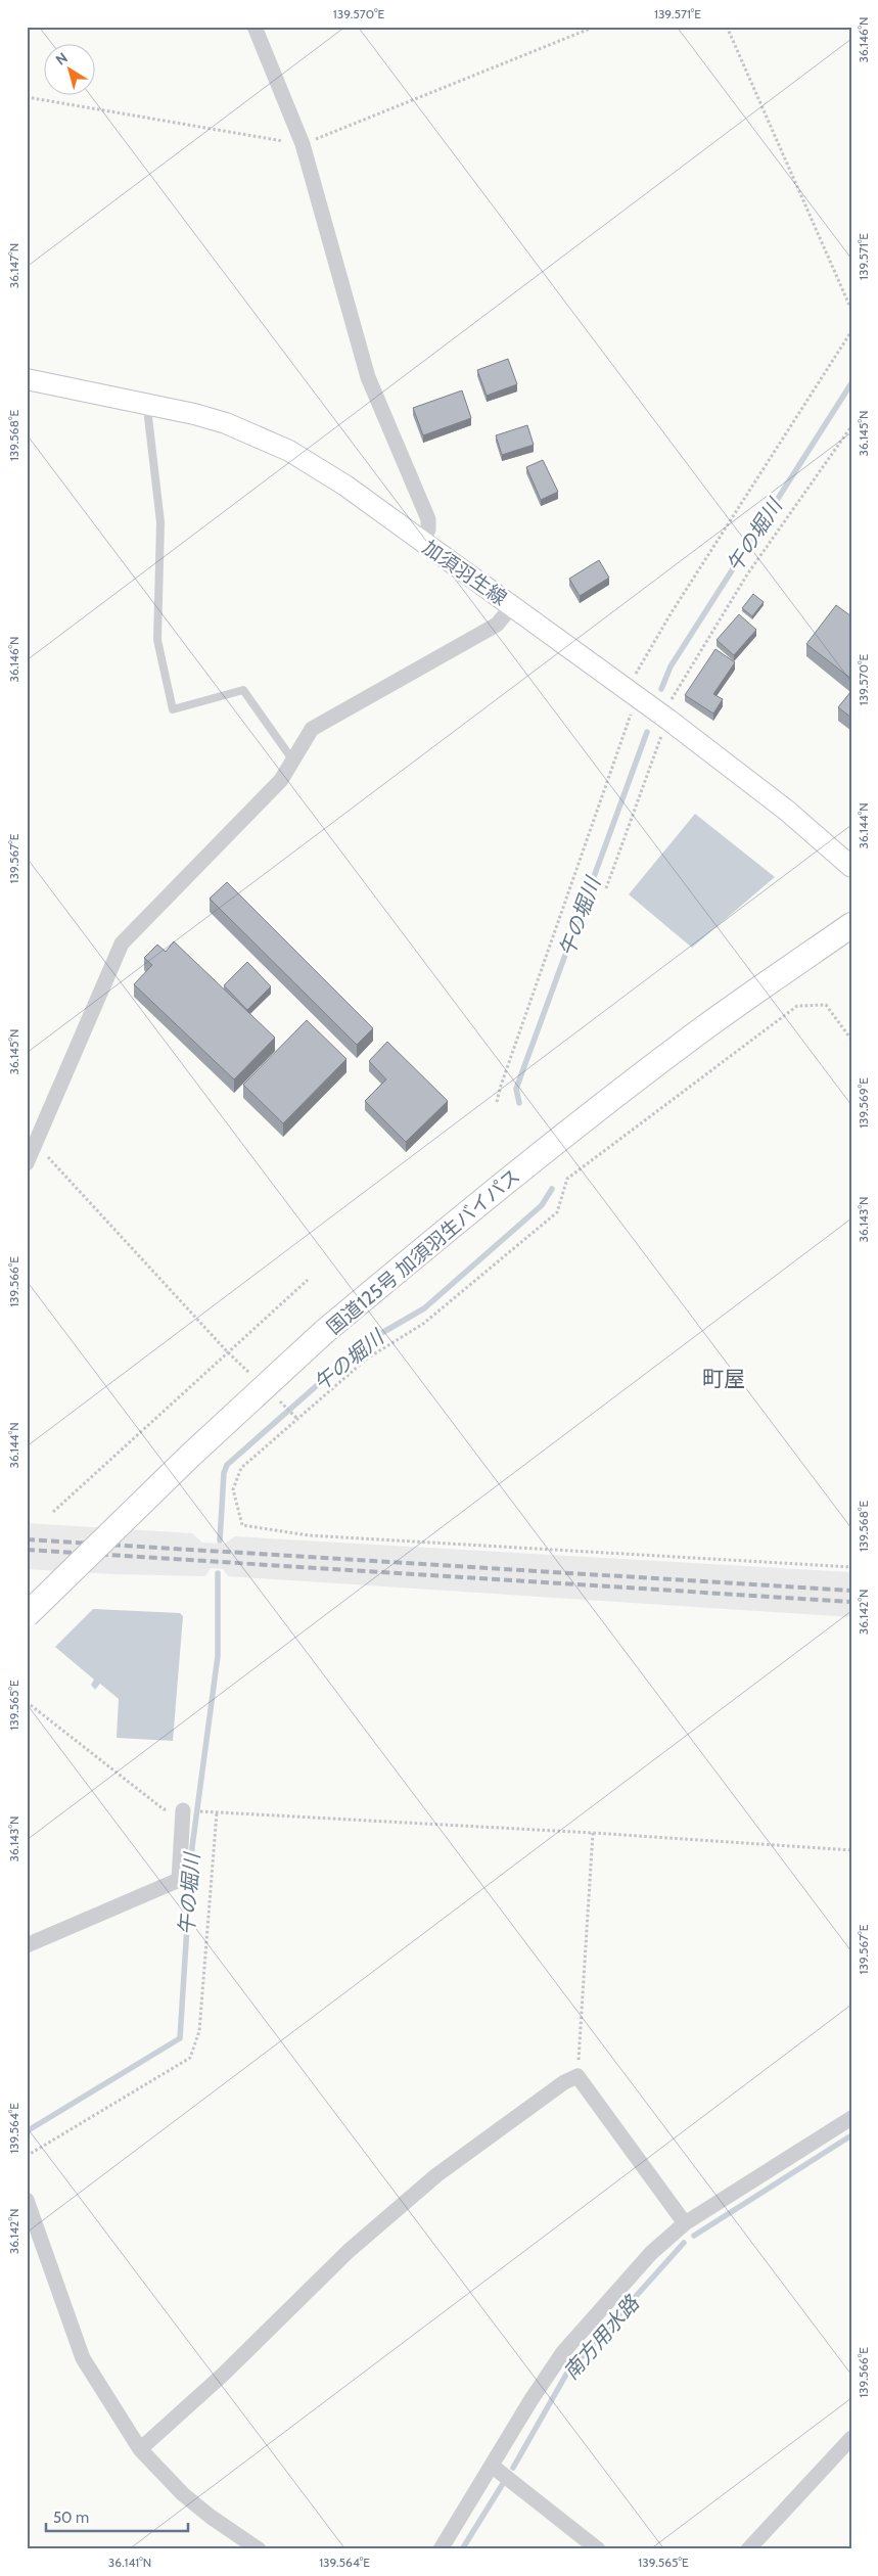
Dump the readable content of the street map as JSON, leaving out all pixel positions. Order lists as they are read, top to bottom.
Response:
{
  "streets": {
    "highway": ["国道125号 加須羽生バイパス"],
    "main road": ["加須羽生線"]
  },
  "districts": ["町屋"],
  "water": ["午の堀川", "南方用水路"],
  "scale_bar": "50 m",
  "north": "top left",
  "coordinates": [
    "139.570°E",
    "139.571°E",
    "36.146°N",
    "36.147°N",
    "36.145°N",
    "139.568°E",
    "36.144°N",
    "139.567°E",
    "139.569°E",
    "36.143°N",
    "139.566°E",
    "36.142°N",
    "139.565°E",
    "139.564°E",
    "36.141°N"
  ]
}
